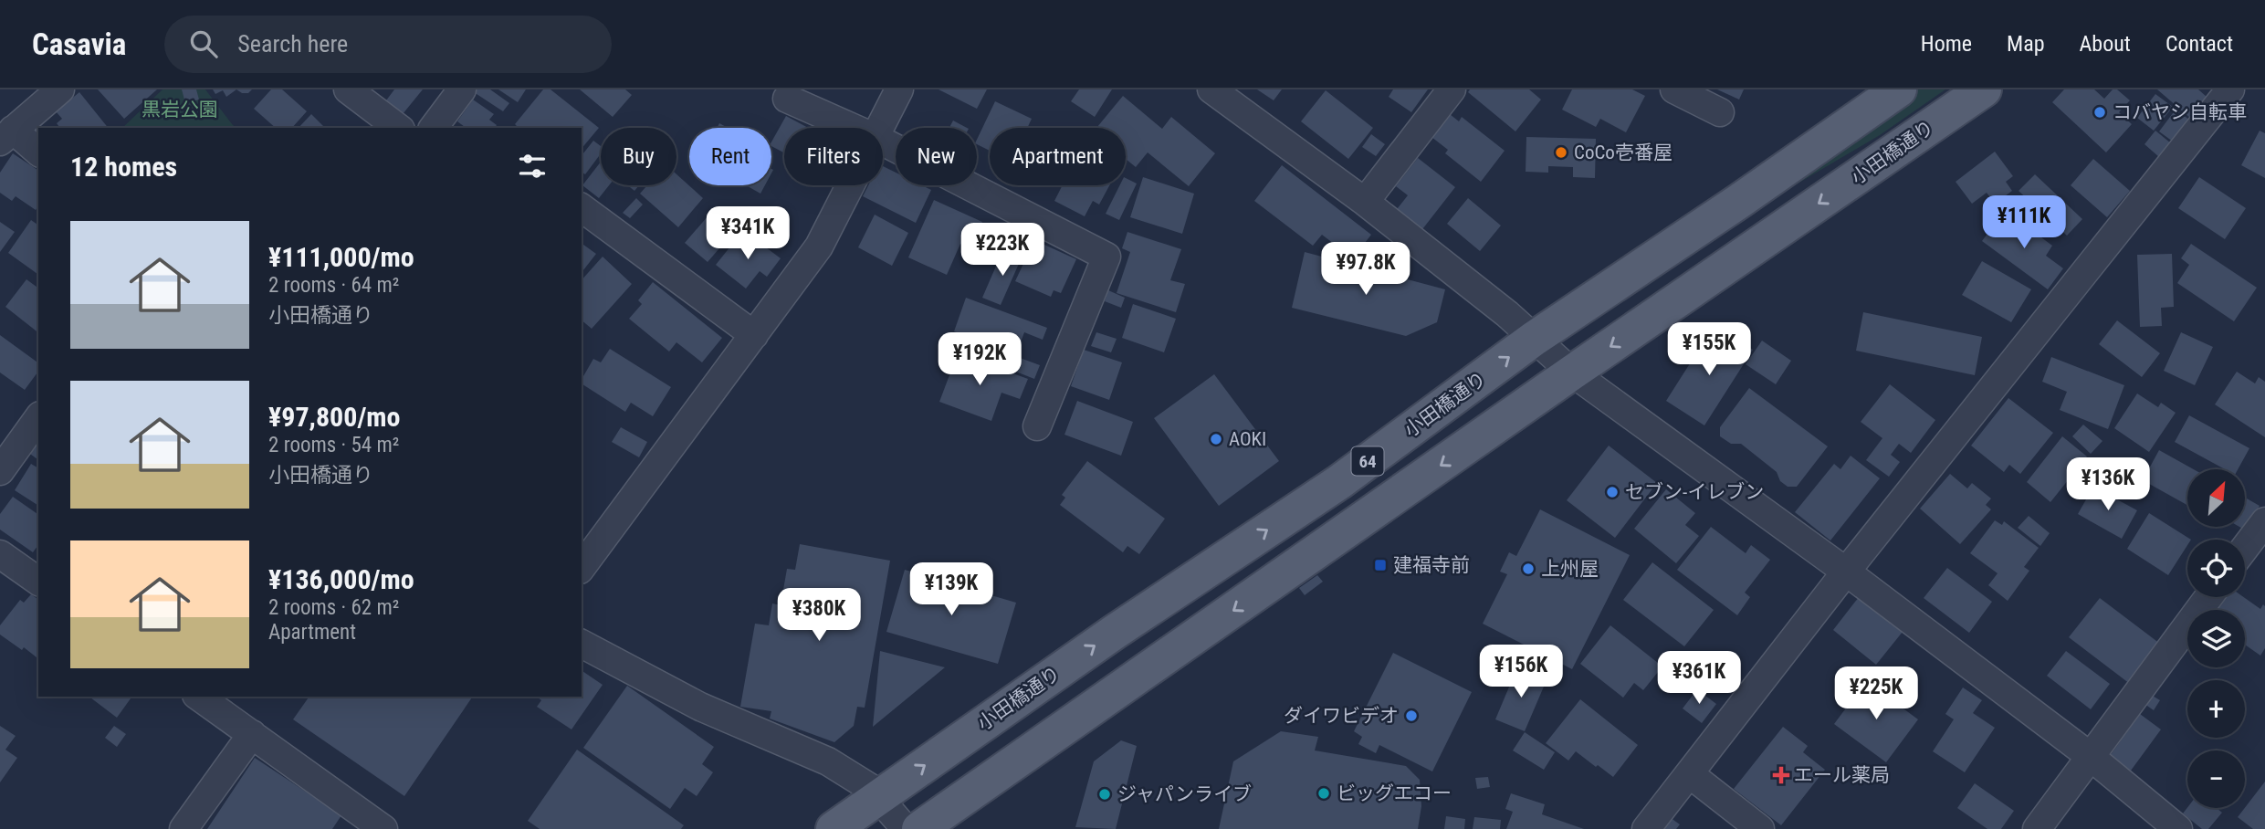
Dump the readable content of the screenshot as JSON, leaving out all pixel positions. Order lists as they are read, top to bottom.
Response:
{
  "streets": {
    "main road": ["小田橋通り", "64"]
  },
  "parks": ["黒岩公園"],
  "places": {
    "other": [
      "コバヤシ自転車",
      "CoCo壱番屋",
      "AOKI",
      "セブン-イレブン",
      "上州屋",
      "ダイワビデオ",
      "ビッグエコー",
      "ジャパンライブ"
    ],
    "transit": ["建福寺前"],
    "health": ["エール薬局"]
  },
  "north": "top right",
  "page": {
    "header": "Casavia",
    "search": "Search here",
    "nav": [
      "Home",
      "Map",
      "About",
      "Contact"
    ],
    "chip": [
      "Buy",
      "Rent",
      "Filters",
      "New",
      "Apartment"
    ],
    "heading": "12 homes",
    "price": [
      "¥111K",
      "¥341K",
      "¥223K",
      "¥97.8K",
      "¥155K",
      "¥192K",
      "¥136K",
      "¥139K",
      "¥380K",
      "¥156K",
      "¥361K",
      "¥225K"
    ],
    "list": [
      {
        "name": "¥111,000/mo",
        "note": "2 rooms · 64 m² · 小田橋通り"
      },
      {
        "name": "¥97,800/mo",
        "note": "2 rooms · 54 m² · 小田橋通り"
      },
      {
        "name": "¥136,000/mo",
        "note": "2 rooms · 62 m² · Apartment"
      }
    ],
    "map_buttons": ["+", "−"]
  }
}
